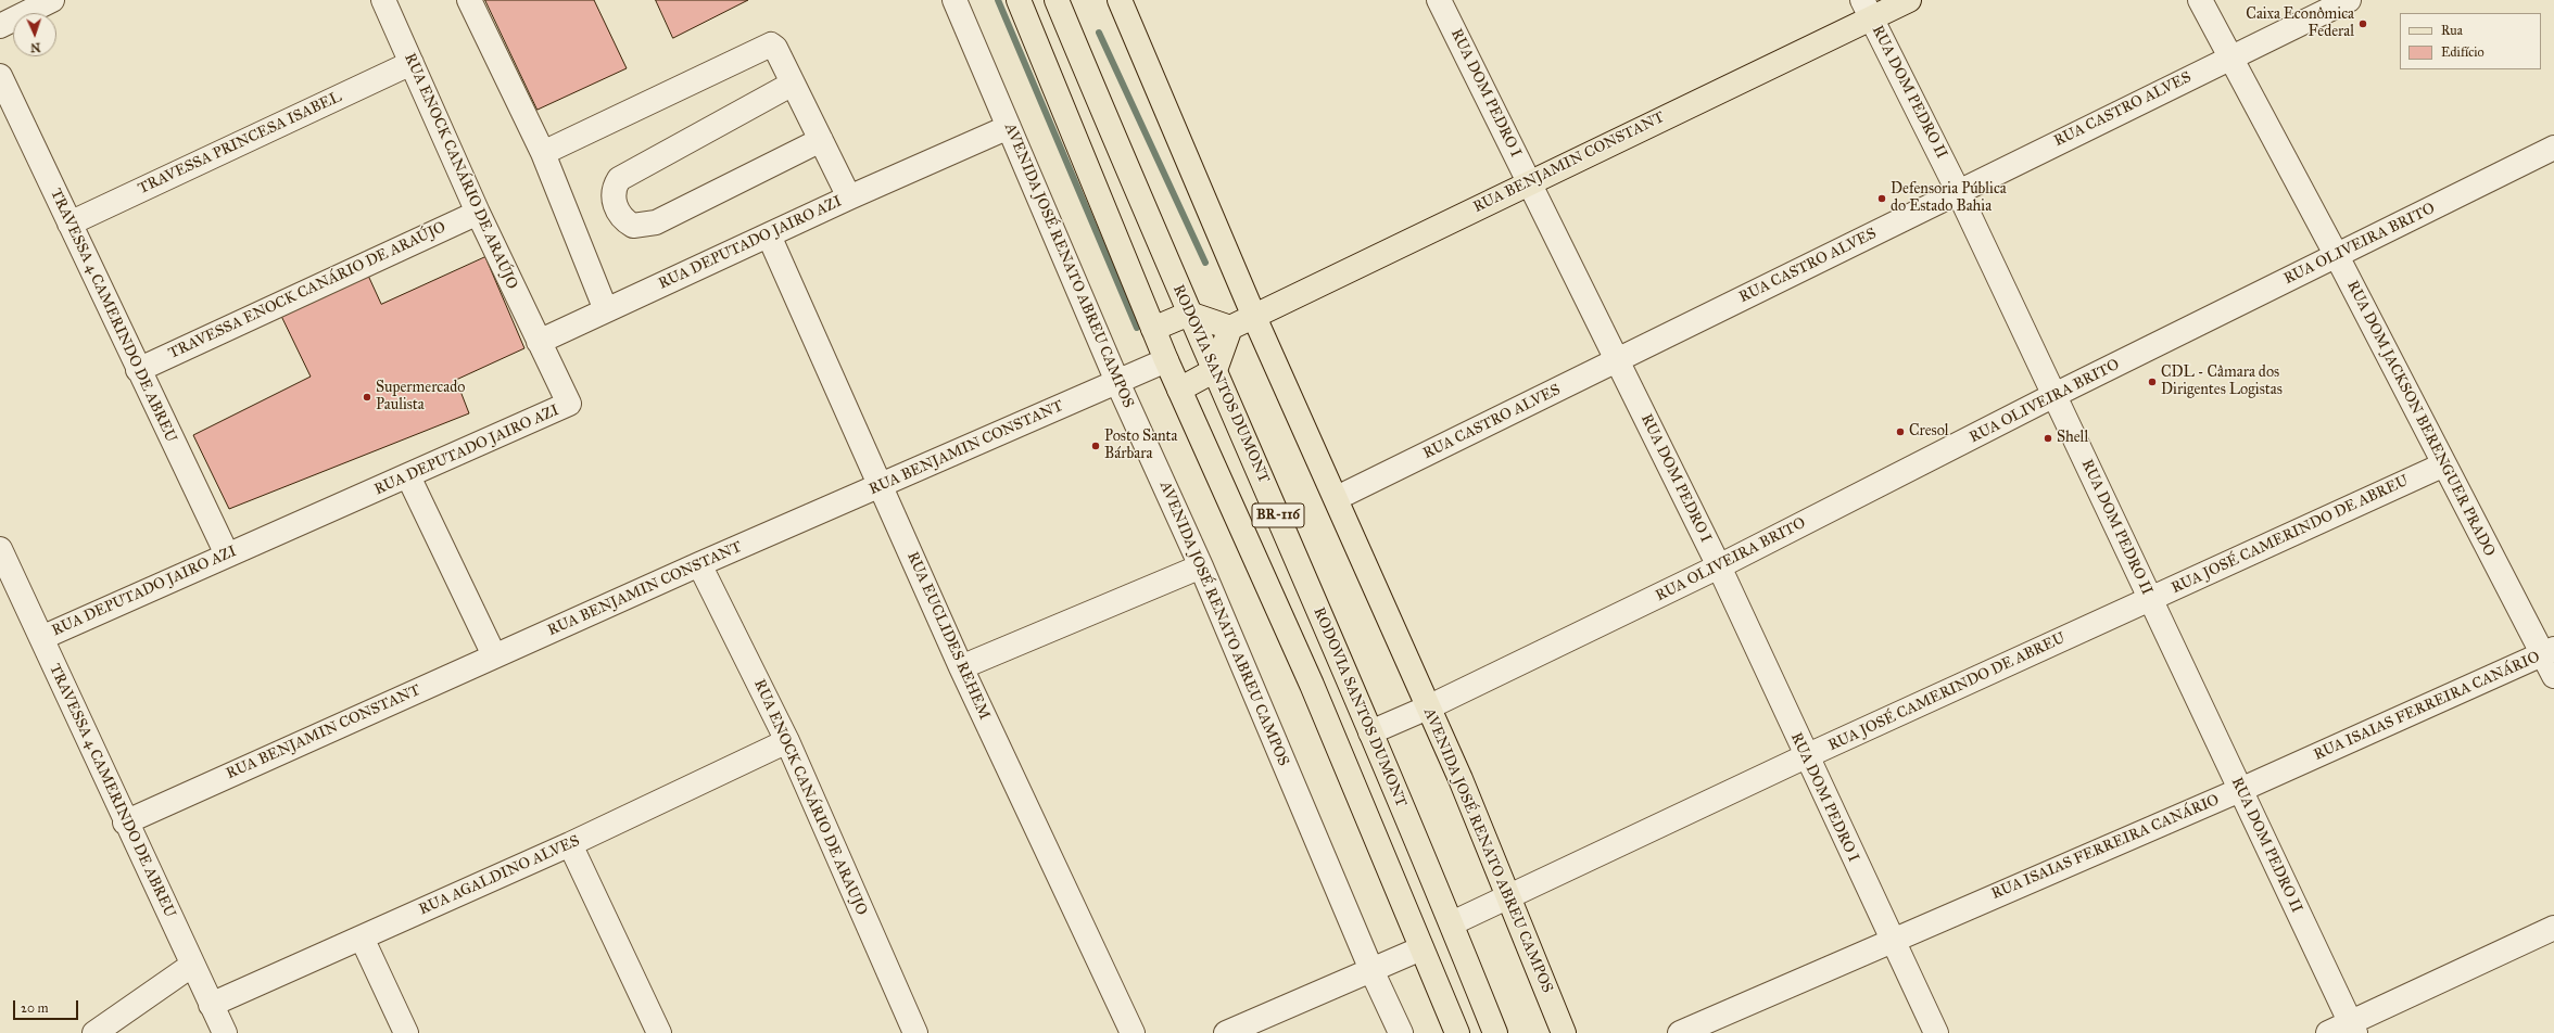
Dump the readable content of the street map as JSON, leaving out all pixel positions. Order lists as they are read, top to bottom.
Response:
{
  "streets": {
    "main road": [
      "RUA BENJAMIN CONSTANT",
      "AVENIDA JOSÉ RENATO ABREU CAMPOS",
      "RODOVIA SANTOS DUMONT",
      "BR-116"
    ],
    "street": [
      "RUA DOM PEDRO II",
      "RUA DOM PEDRO I",
      "RUA CASTRO ALVES",
      "TRAVESSA PRINCESA ISABEL",
      "RUA ENOCK CANÁRIO DE ARAÚJO",
      "RUA DEPUTADO JAIRO AZI",
      "RUA OLIVEIRA BRITO",
      "TRAVESSA ENOCK CANÁRIO DE ARAÚJO",
      "TRAVESSA 4 CAMERINDO DE ABREU",
      "RUA DOM JACKSON BERENGUER PRADO",
      "RUA JOSÉ CAMERINDO DE ABREU",
      "RUA EUCLIDES REHEM",
      "RUA ISAIAS FERREIRA CANÁRIO",
      "RUA ENOCK CANÁRIO DE ARAUJO",
      "RUA AGALDINO ALVES"
    ]
  },
  "crossings": [
    ["RUA DOM PEDRO II", "RUA CASTRO ALVES"],
    ["RUA DOM PEDRO II", "RUA BENJAMIN CONSTANT"],
    ["RUA DOM PEDRO II", "RUA OLIVEIRA BRITO"],
    ["RUA DOM PEDRO II", "RUA JOSÉ CAMERINDO DE ABREU"],
    ["RUA DOM PEDRO II", "RUA ISAIAS FERREIRA CANÁRIO"],
    ["RUA DOM PEDRO I", "RUA CASTRO ALVES"],
    ["RUA DOM PEDRO I", "RUA BENJAMIN CONSTANT"],
    ["RUA DOM PEDRO I", "RUA OLIVEIRA BRITO"],
    ["RUA DOM PEDRO I", "RUA JOSÉ CAMERINDO DE ABREU"],
    ["RUA DOM PEDRO I", "RUA ISAIAS FERREIRA CANÁRIO"],
    ["RUA CASTRO ALVES", "AVENIDA JOSÉ RENATO ABREU CAMPOS"],
    ["RUA CASTRO ALVES", "RUA DOM JACKSON BERENGUER PRADO"],
    ["TRAVESSA PRINCESA ISABEL", "RUA ENOCK CANÁRIO DE ARAÚJO"],
    ["TRAVESSA PRINCESA ISABEL", "TRAVESSA 4 CAMERINDO DE ABREU"],
    ["RUA BENJAMIN CONSTANT", "AVENIDA JOSÉ RENATO ABREU CAMPOS"],
    ["RUA BENJAMIN CONSTANT", "TRAVESSA 4 CAMERINDO DE ABREU"],
    ["RUA BENJAMIN CONSTANT", "BR-116"],
    ["RUA BENJAMIN CONSTANT", "RUA EUCLIDES REHEM"],
    ["RUA BENJAMIN CONSTANT", "RUA ENOCK CANÁRIO DE ARAUJO"],
    ["RUA ENOCK CANÁRIO DE ARAÚJO", "RUA DEPUTADO JAIRO AZI"],
    ["RUA ENOCK CANÁRIO DE ARAÚJO", "TRAVESSA ENOCK CANÁRIO DE ARAÚJO"],
    ["RUA DEPUTADO JAIRO AZI", "AVENIDA JOSÉ RENATO ABREU CAMPOS"],
    ["RUA DEPUTADO JAIRO AZI", "TRAVESSA 4 CAMERINDO DE ABREU"],
    ["RUA DEPUTADO JAIRO AZI", "RUA EUCLIDES REHEM"],
    ["RUA OLIVEIRA BRITO", "AVENIDA JOSÉ RENATO ABREU CAMPOS"],
    ["RUA OLIVEIRA BRITO", "RODOVIA SANTOS DUMONT"],
    ["RUA OLIVEIRA BRITO", "RUA DOM JACKSON BERENGUER PRADO"],
    ["AVENIDA JOSÉ RENATO ABREU CAMPOS", "RUA JOSÉ CAMERINDO DE ABREU"],
    ["TRAVESSA ENOCK CANÁRIO DE ARAÚJO", "TRAVESSA 4 CAMERINDO DE ABREU"],
    ["TRAVESSA 4 CAMERINDO DE ABREU", "RUA AGALDINO ALVES"],
    ["RODOVIA SANTOS DUMONT", "RUA JOSÉ CAMERINDO DE ABREU"],
    ["RUA DOM JACKSON BERENGUER PRADO", "RUA JOSÉ CAMERINDO DE ABREU"],
    ["RUA DOM JACKSON BERENGUER PRADO", "RUA ISAIAS FERREIRA CANÁRIO"],
    ["RUA ENOCK CANÁRIO DE ARAUJO", "RUA AGALDINO ALVES"]
  ],
  "places": [
    "Caixa Econômica Federal",
    "Defensoria Pública do Estado Bahia",
    "CDL - Câmara dos Dirigentes Logistas",
    "Supermercado Paulista",
    "Cresol",
    "Shell",
    "Posto Santa Bárbara"
  ],
  "legend": ["Rua", "Edifício"],
  "scale_bar": "20 m",
  "north": "bottom"
}
